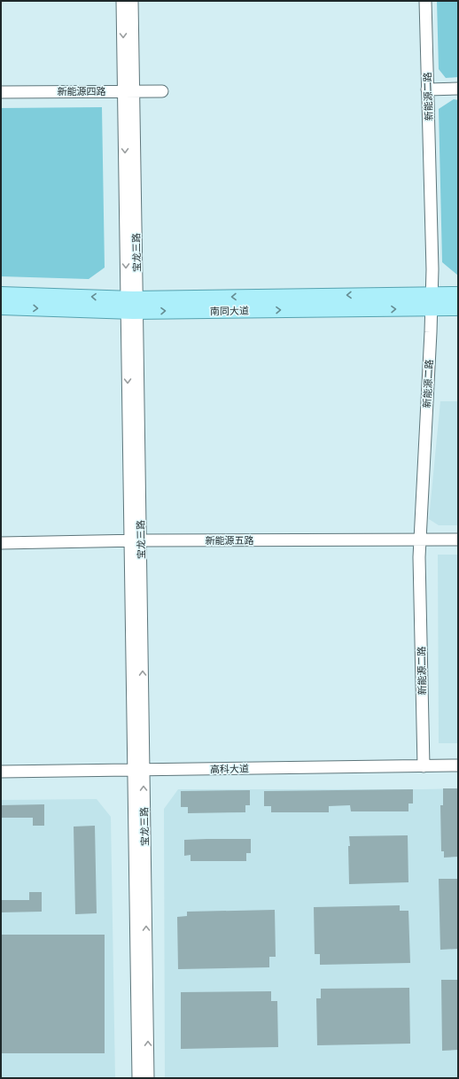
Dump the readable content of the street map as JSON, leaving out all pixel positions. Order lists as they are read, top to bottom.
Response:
{
  "streets": {
    "main road": ["南同大道"],
    "street": [
      "新能源四路",
      "新能源二路",
      "宝龙三路",
      "新能源五路",
      "高科大道"
    ]
  },
  "crossings": [
    ["新能源四路", "宝龙三路"],
    ["新能源二路", "南同大道"],
    ["新能源二路", "新能源五路"],
    ["新能源二路", "高科大道"],
    ["宝龙三路", "南同大道"],
    ["宝龙三路", "新能源五路"],
    ["宝龙三路", "高科大道"]
  ]
}
